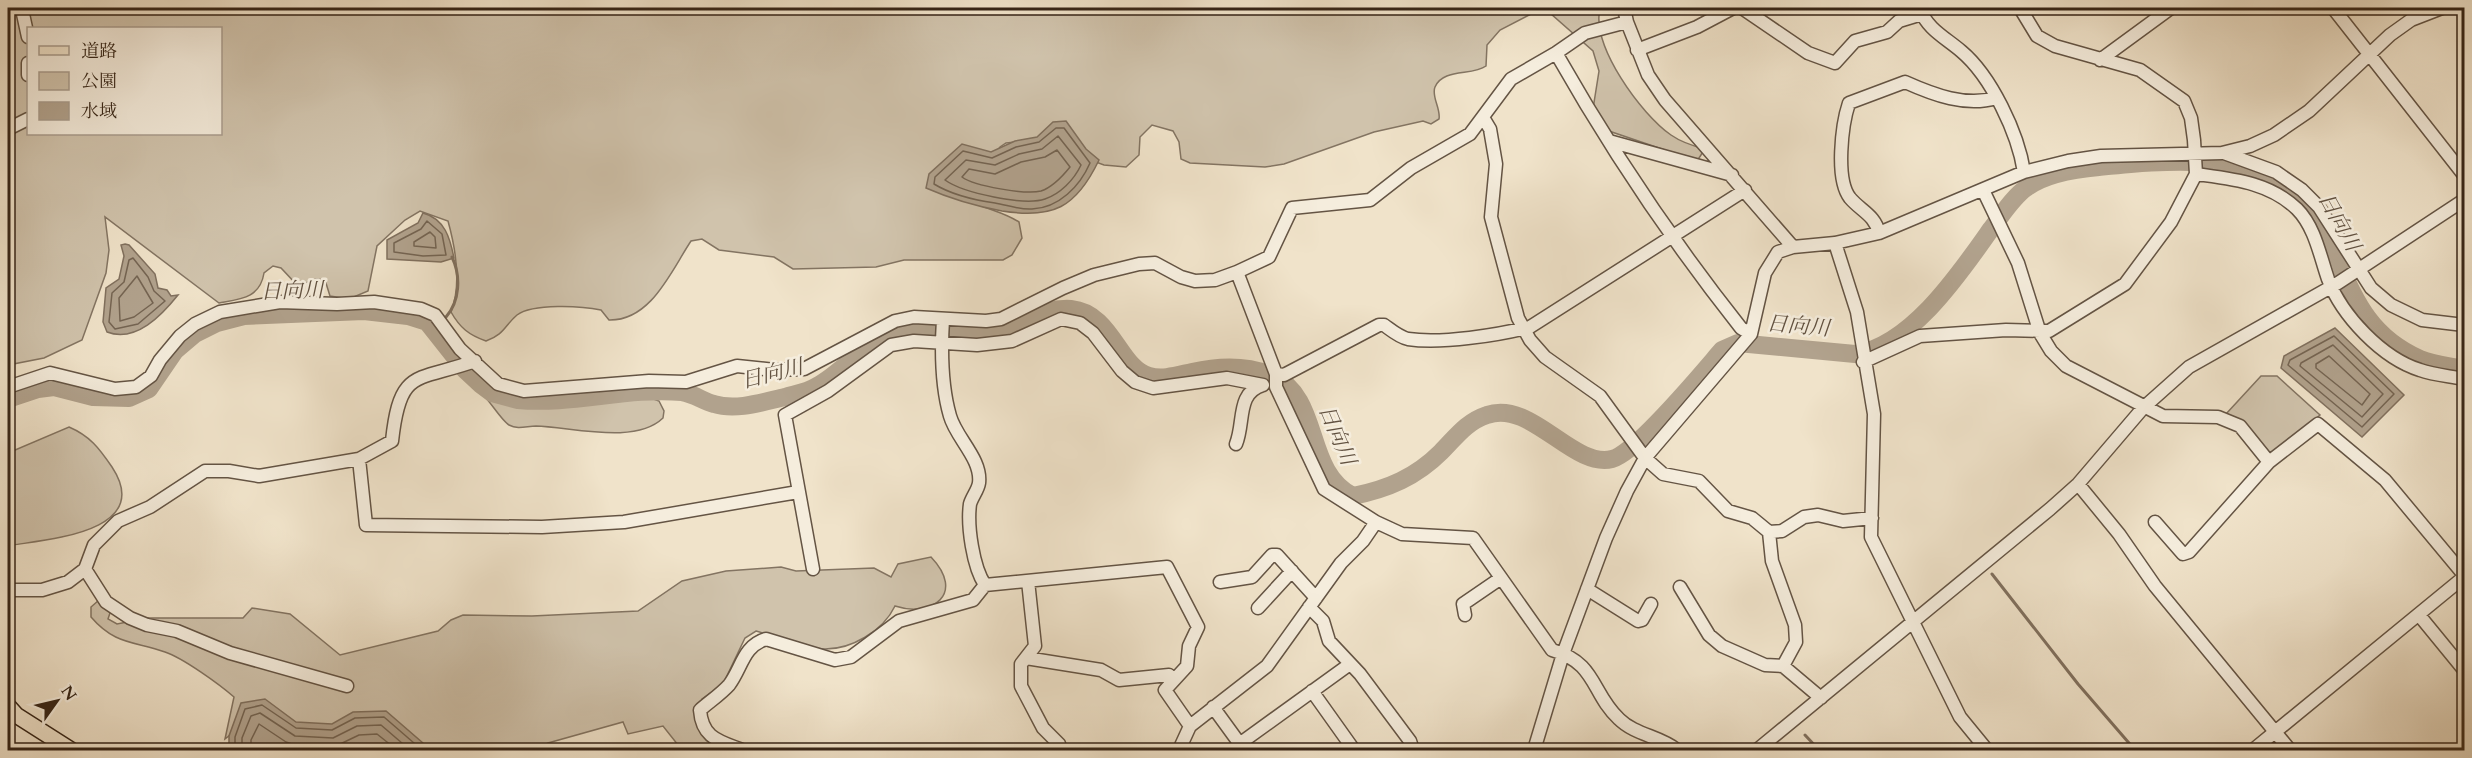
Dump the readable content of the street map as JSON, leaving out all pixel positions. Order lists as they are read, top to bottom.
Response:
{
  "water": ["日向川"],
  "legend": ["道路", "公園", "水域"],
  "north": "top right"
}
